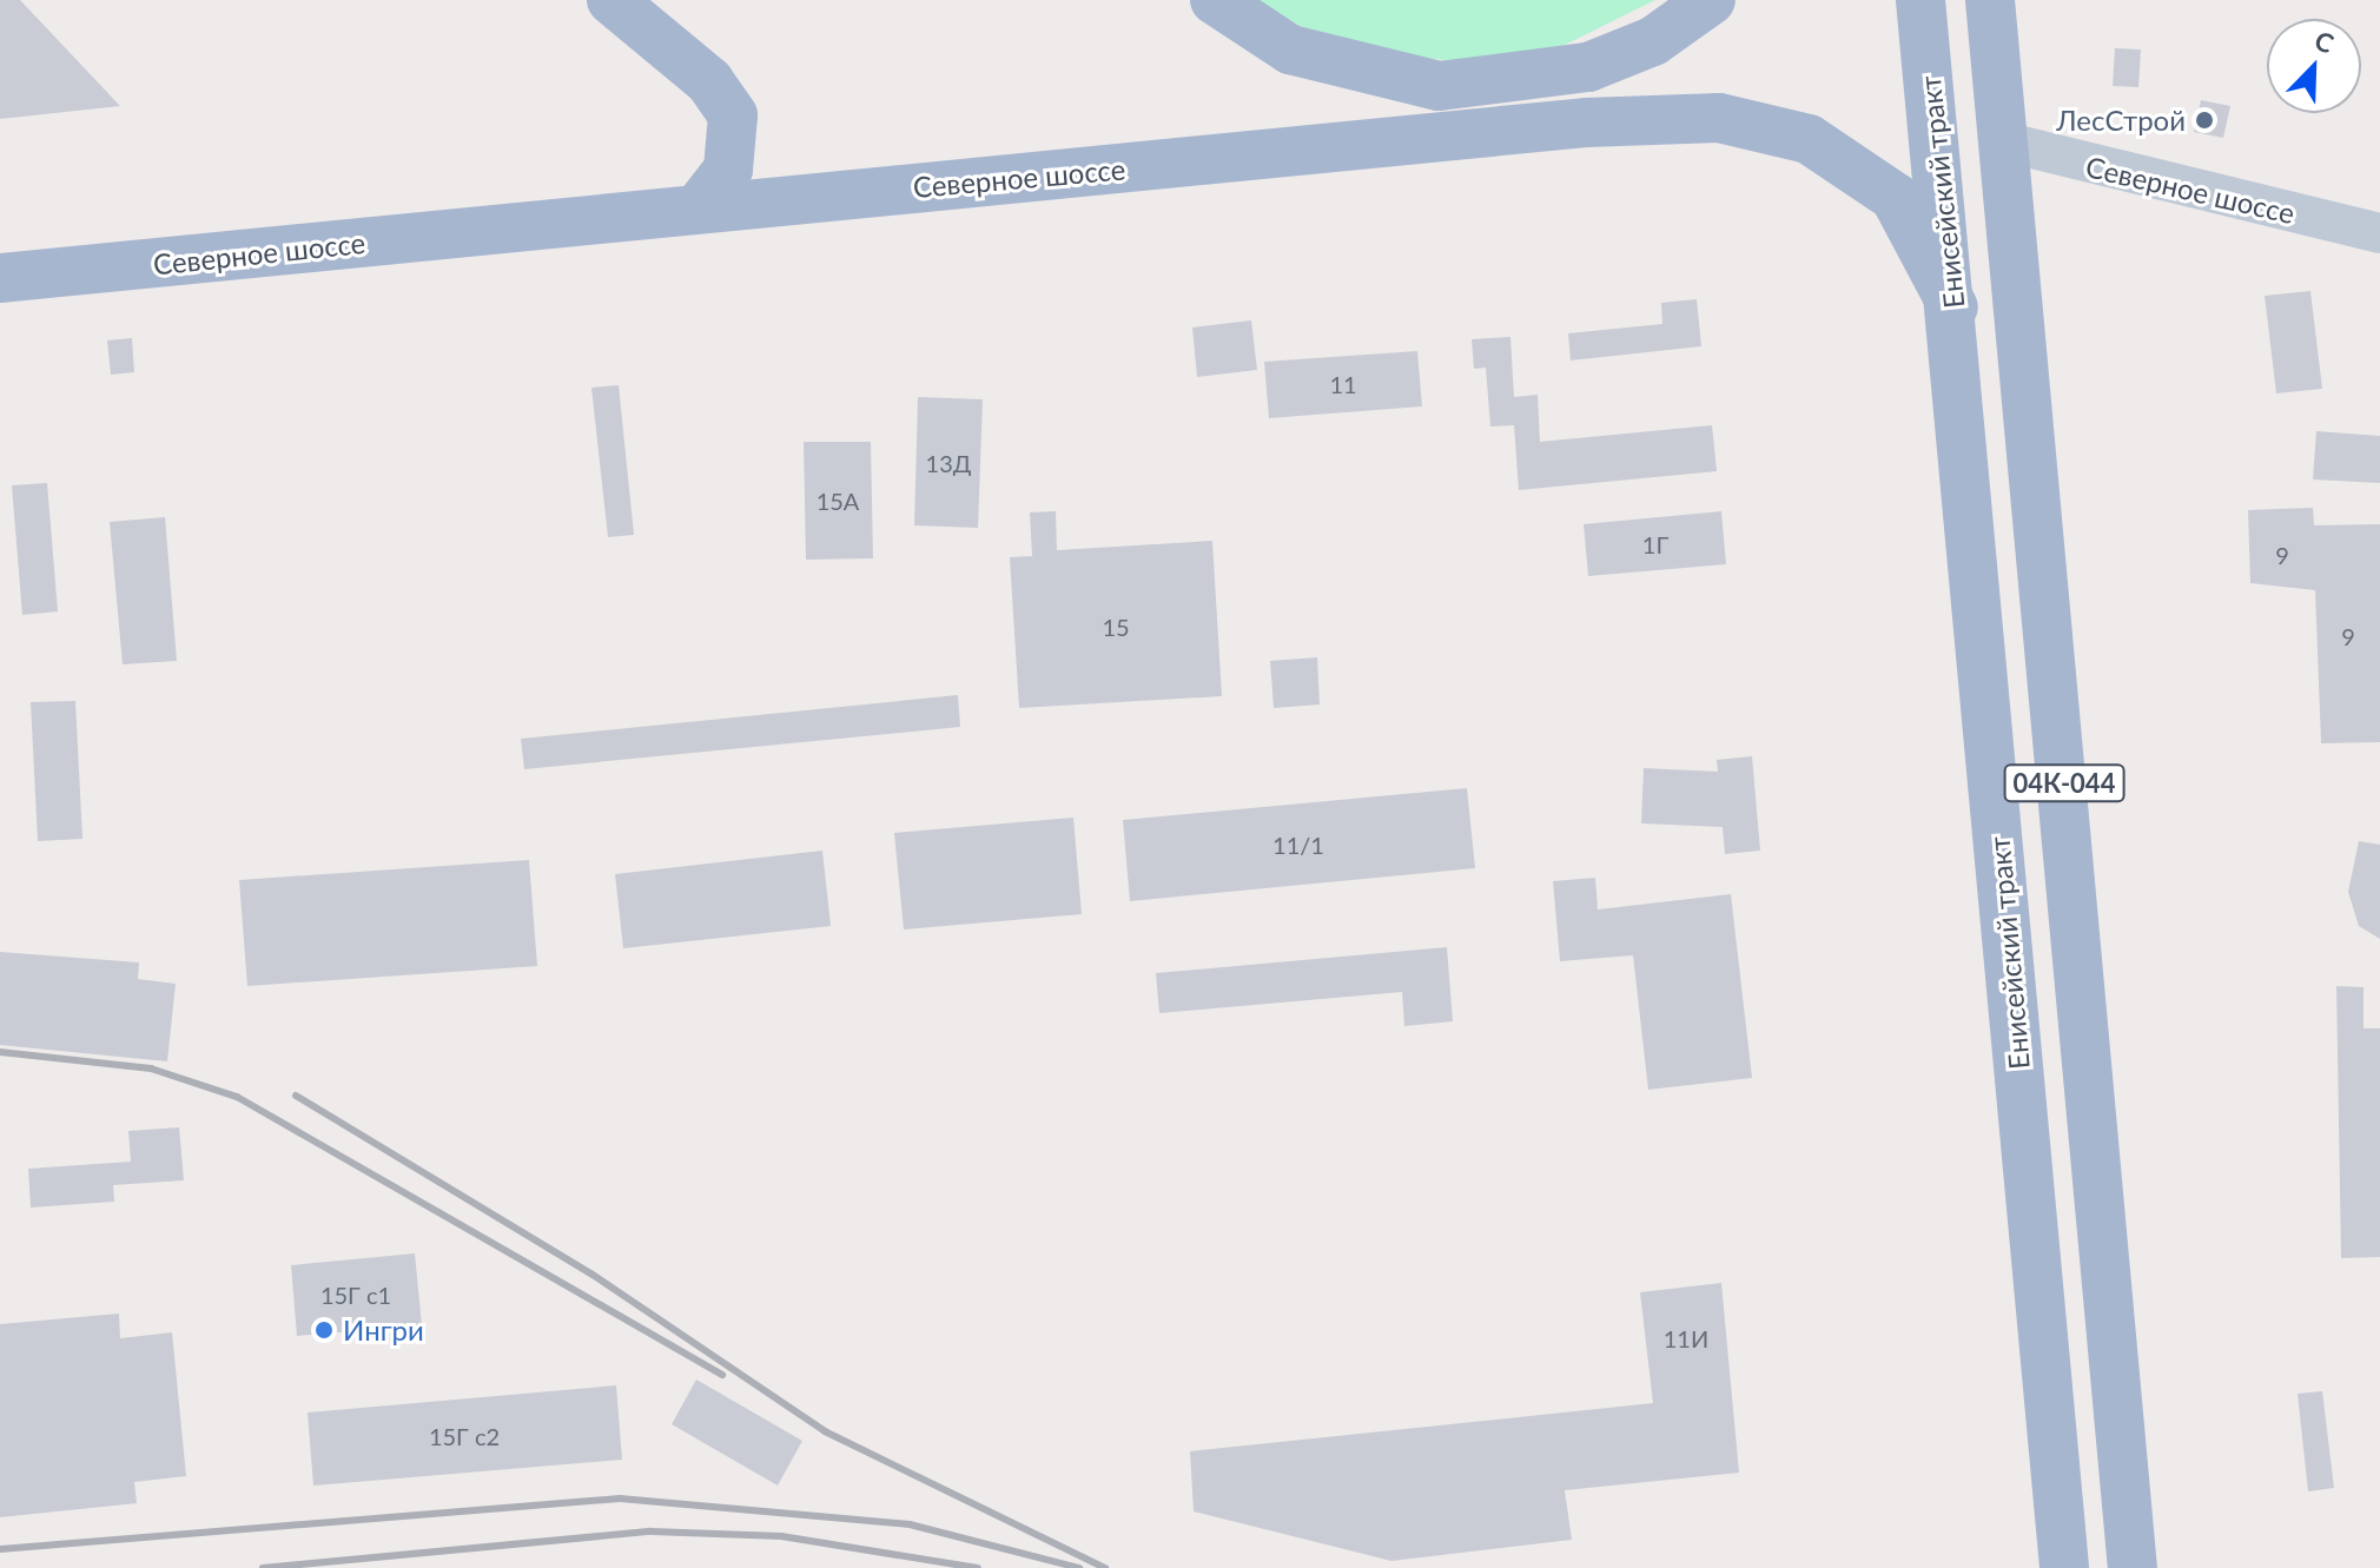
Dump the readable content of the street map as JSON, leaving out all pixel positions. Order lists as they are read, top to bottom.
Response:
{
  "streets": {
    "main road": ["Северное шоссе", "Енисейский тракт", "04К-044"]
  },
  "crossings": [
    ["Северное шоссе", "Енисейский тракт"],
    ["Северное шоссе", "04К-044"]
  ],
  "places": ["ЛесСтрой", "Ингри"],
  "house_numbers": [
    "11",
    "13Д",
    "15А",
    "1Г",
    "9",
    "15",
    "9",
    "11/1",
    "15Г с1",
    "11И",
    "15Г с2"
  ],
  "north": "top right"
}
